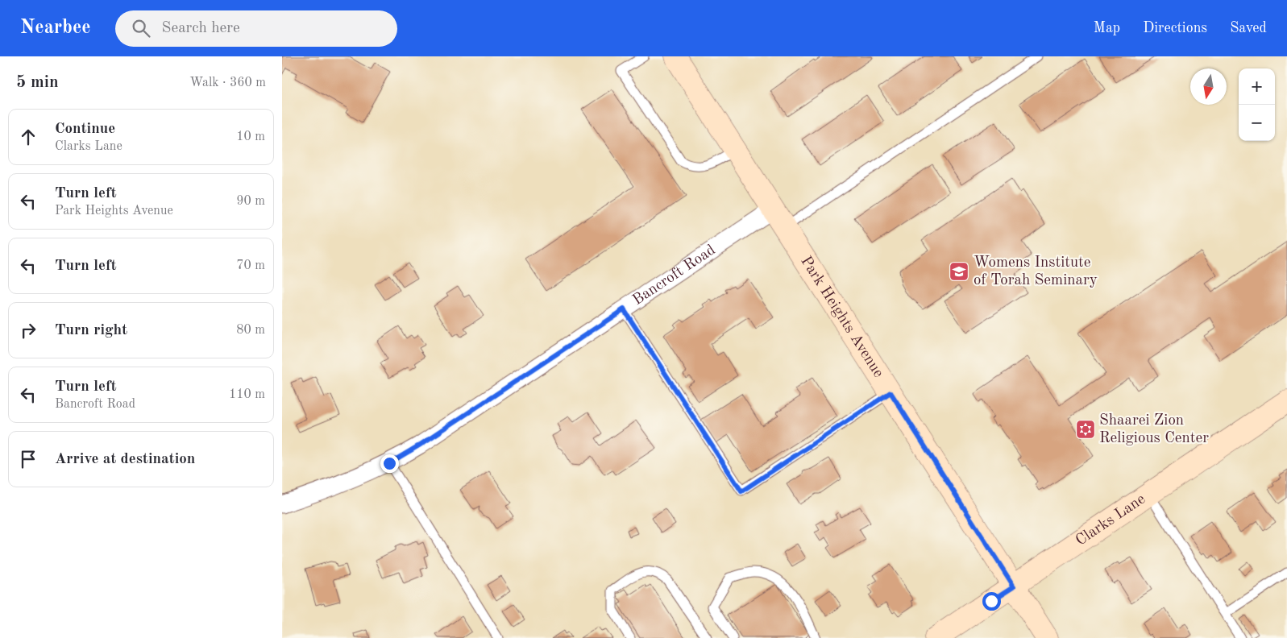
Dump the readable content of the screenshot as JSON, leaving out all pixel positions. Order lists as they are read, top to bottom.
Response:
{
  "streets": {
    "main road": ["Park Heights Avenue", "Clarks Lane"],
    "street": ["Bancroft Road"]
  },
  "crossings": [
    ["Bancroft Road", "Park Heights Avenue"],
    ["Park Heights Avenue", "Clarks Lane"]
  ],
  "places": {
    "school or university": ["Womens Institute of Torah Seminary"],
    "synagogue": ["Shaarei Zion Religious Center"]
  },
  "north": "bottom",
  "page": {
    "header": "Nearbee",
    "search": "Search here",
    "nav": ["Map", "Directions", "Saved"],
    "heading": ["5 min", "Walk · 360 m"],
    "map_buttons": ["+", "−"],
    "list": [
      ["Continue", "Clarks Lane", "10 m"],
      ["Turn left", "Park Heights Avenue", "90 m"],
      ["Turn left", "70 m"],
      ["Turn right", "80 m"],
      ["Turn left", "Bancroft Road", "110 m"],
      "Arrive at destination"
    ]
  }
}
